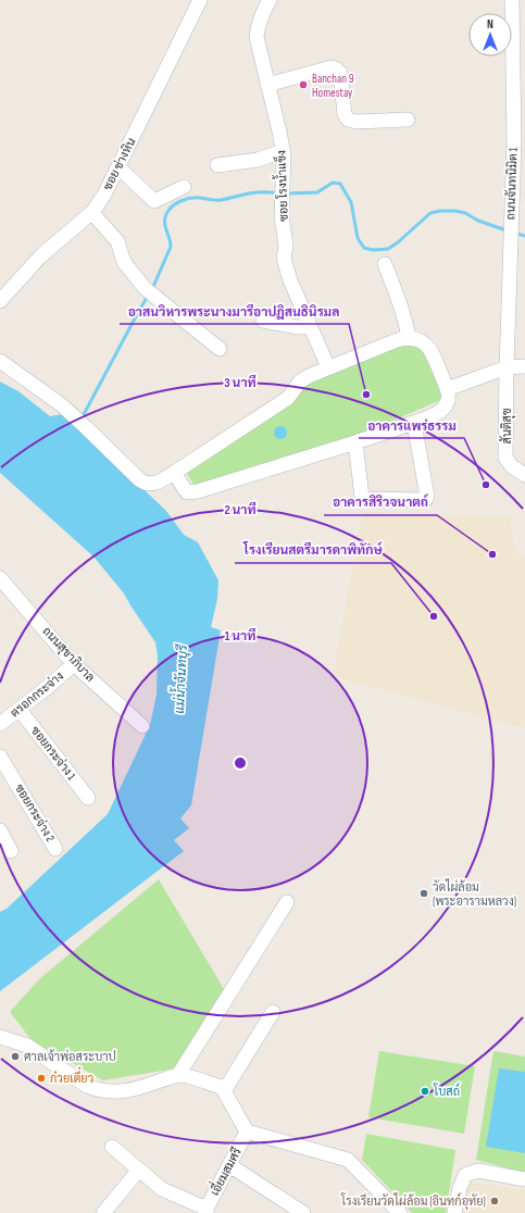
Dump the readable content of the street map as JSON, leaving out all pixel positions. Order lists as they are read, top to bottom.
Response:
{
  "streets": {
    "street": [
      "ซอย ช่างหิน",
      "ถนนจันทนิมิต 1",
      "ซอย โรงน้ำแข็ง",
      "สันติสุข",
      "ถนนสุขาภิบาล",
      "ตรอกกระจ่าง",
      "ซอยกระจ่าง 1",
      "ซอยกระจ่าง 2",
      "เอี่ยมสมศรี"
    ]
  },
  "crossings": [
    ["ถนนจันทนิมิต 1", "สันติสุข"],
    ["ถนนสุขาภิบาล", "ตรอกกระจ่าง"],
    ["ตรอกกระจ่าง", "ซอยกระจ่าง 1"]
  ],
  "water": ["แม่น้ำจันทบุรี"],
  "places": [
    "Banchan 9 Homestay",
    "อาสนวิหารพระนางมารีอาปฏิสนธินิรมล",
    "อาคารแพร่ธรรม",
    "อาคารสิริวจนาตถ์",
    "โรงเรียนสตรีมารดาพิทักษ์",
    "วัดไผ่ล้อม (พระอารามหลวง)",
    "ศาลเจ้าพ่อสระบาป",
    "ก๋วยเตี๋ยว",
    "โบสถ์",
    "โรงเรียนวัดไผ่ล้อม (อินทก์อุทัย)"
  ],
  "north": "top",
  "rings": ["3 นาที", "2 นาที", "1 นาที"]
}
